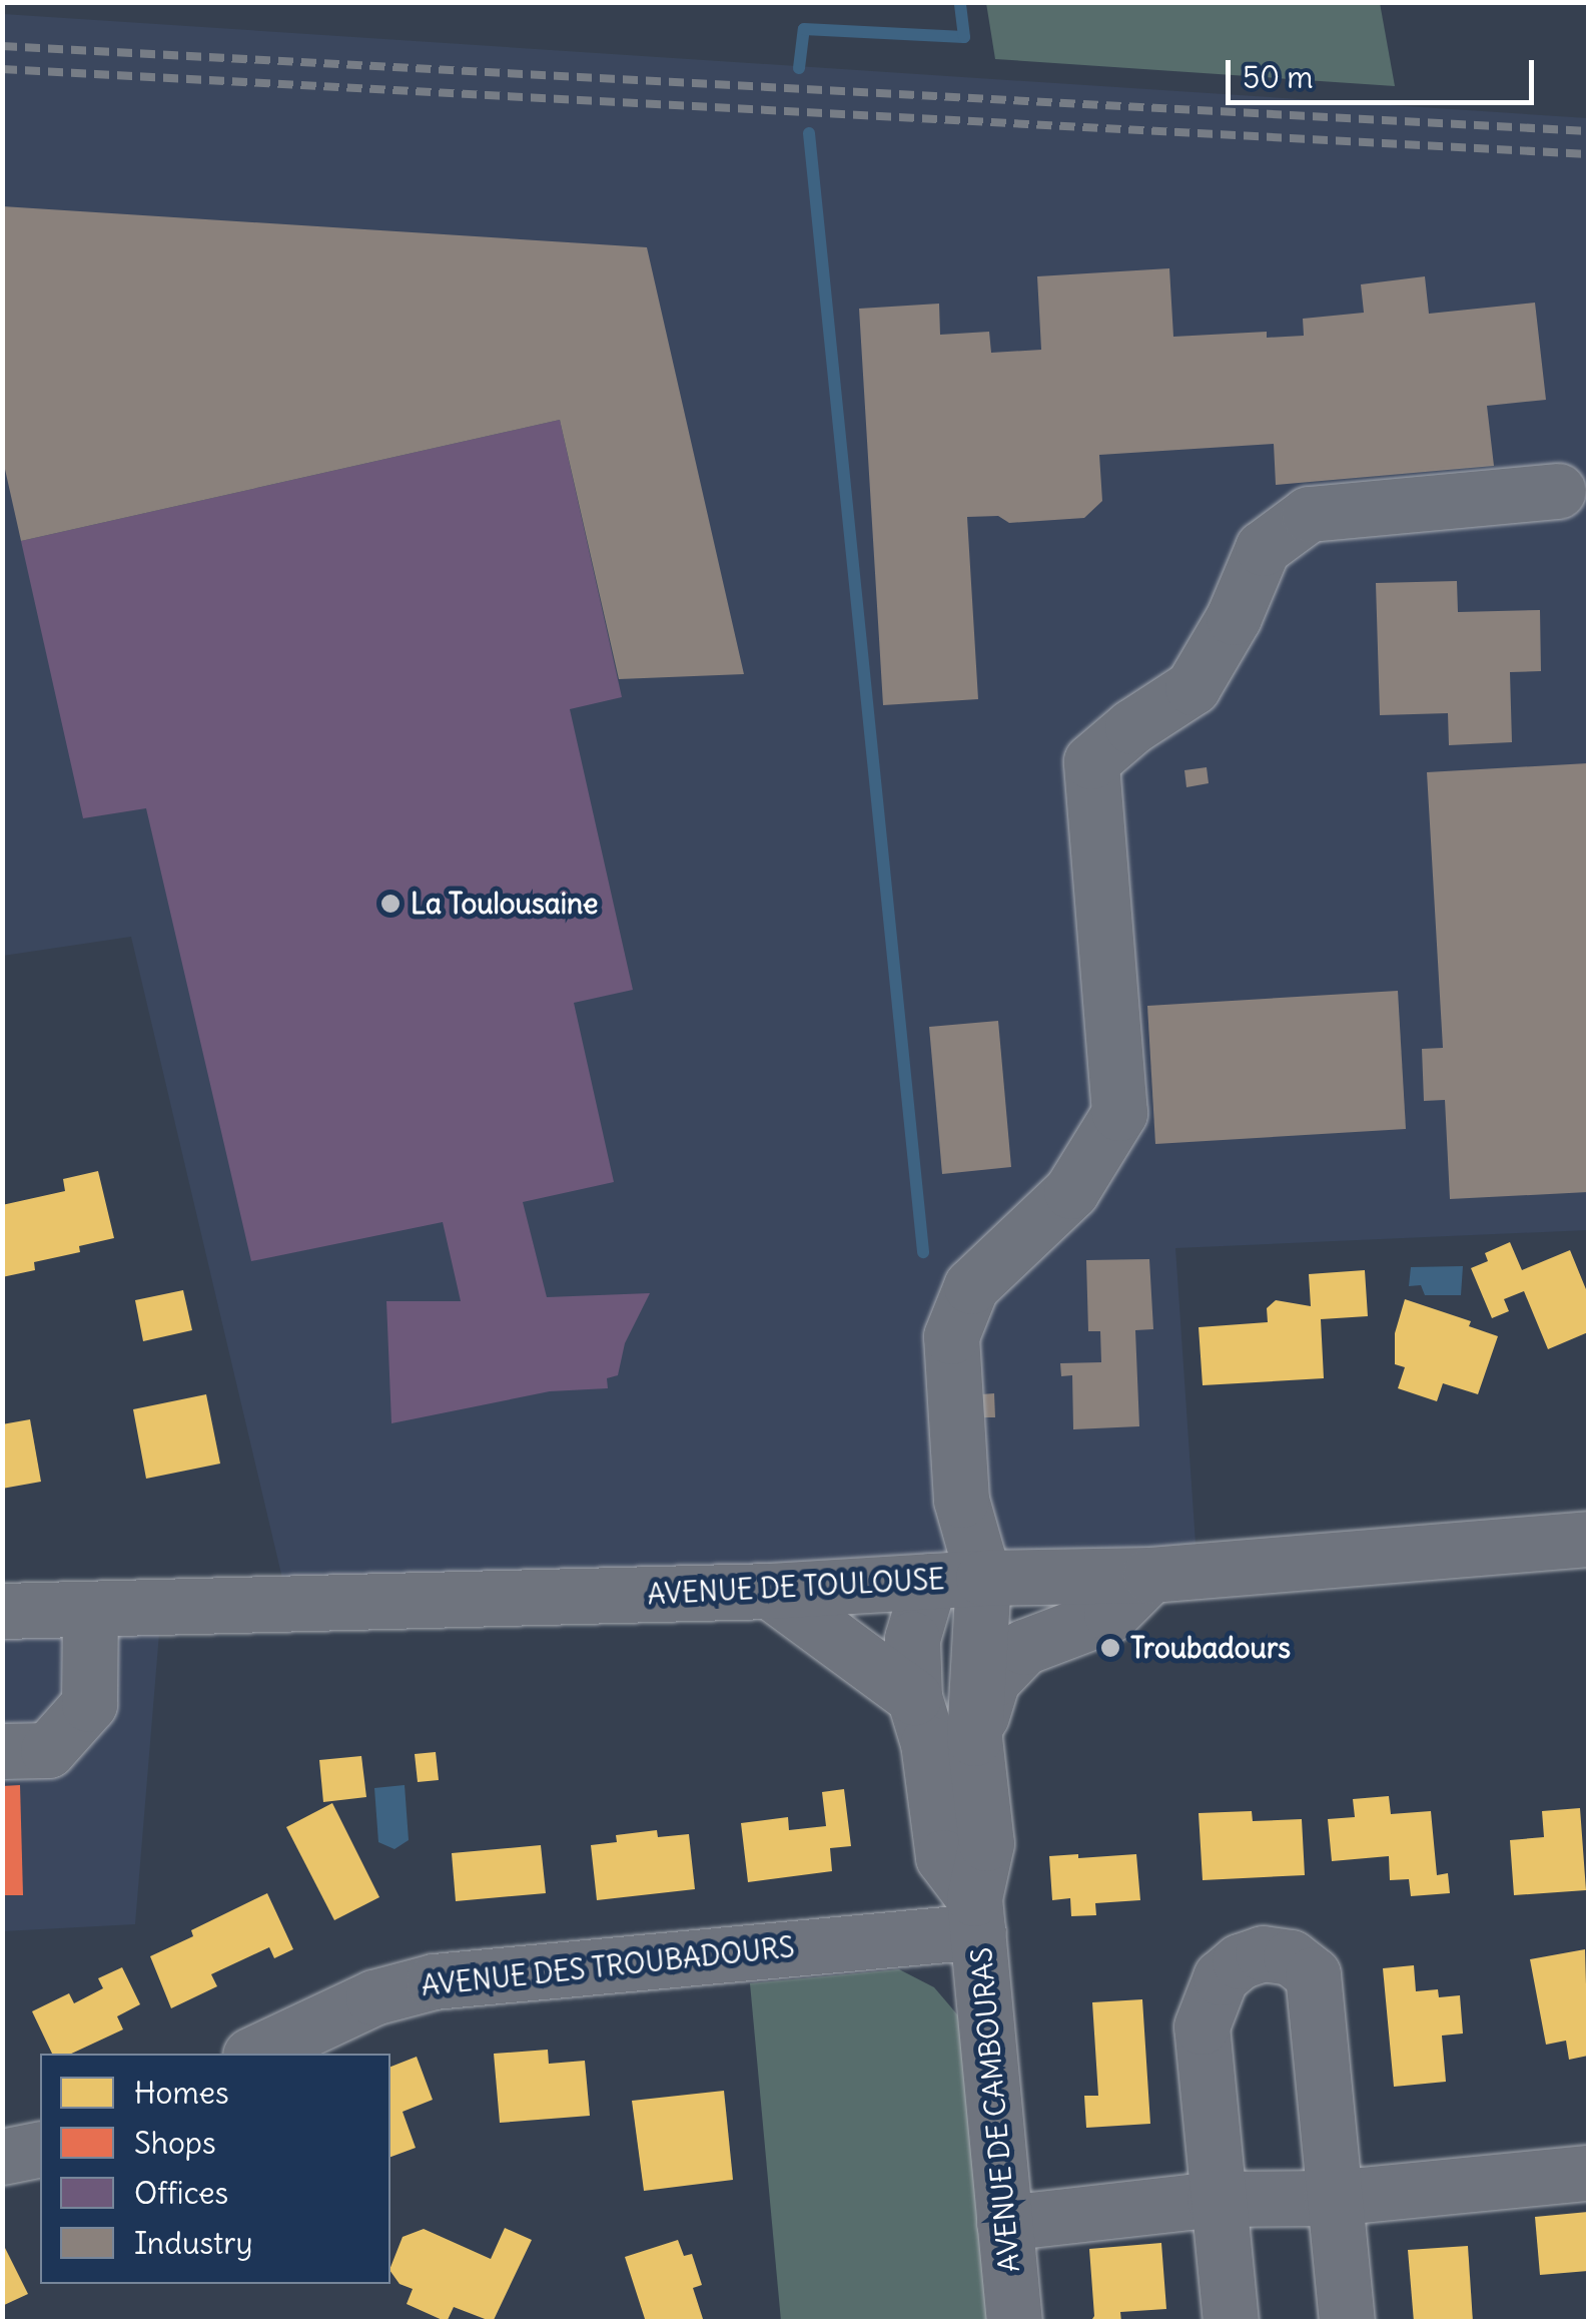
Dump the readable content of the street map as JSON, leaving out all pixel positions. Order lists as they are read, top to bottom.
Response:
{
  "streets": {
    "street": ["AVENUE DE TOULOUSE", "AVENUE DES TROUBADOURS", "AVENUE DE CAMBOURAS"]
  },
  "crossings": [
    ["AVENUE DES TROUBADOURS", "AVENUE DE CAMBOURAS"]
  ],
  "places": ["La Toulousaine", "Troubadours"],
  "legend": [
    "Homes",
    "Shops",
    "Offices",
    "Industry"
  ],
  "scale_bar": "50 m"
}
